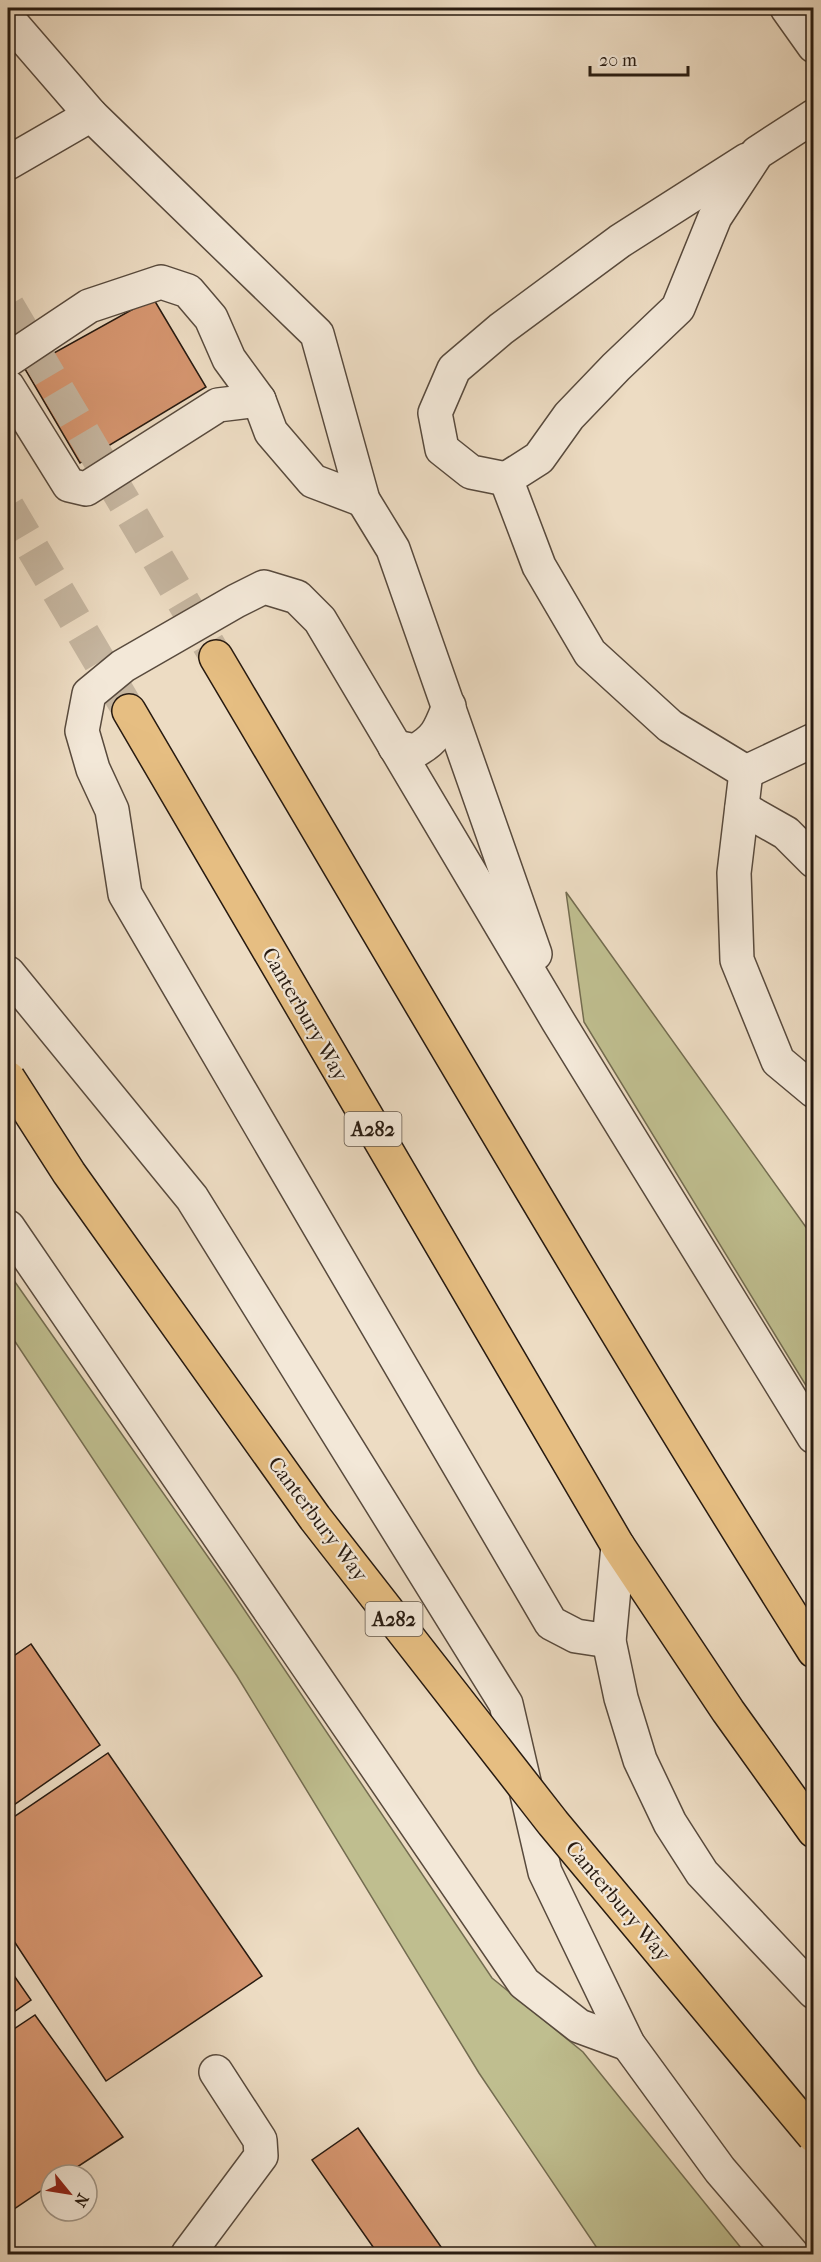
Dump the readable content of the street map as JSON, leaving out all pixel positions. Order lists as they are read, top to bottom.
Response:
{
  "streets": {
    "highway": ["Canterbury Way", "A282"]
  },
  "scale_bar": "20 m",
  "north": "bottom right"
}
